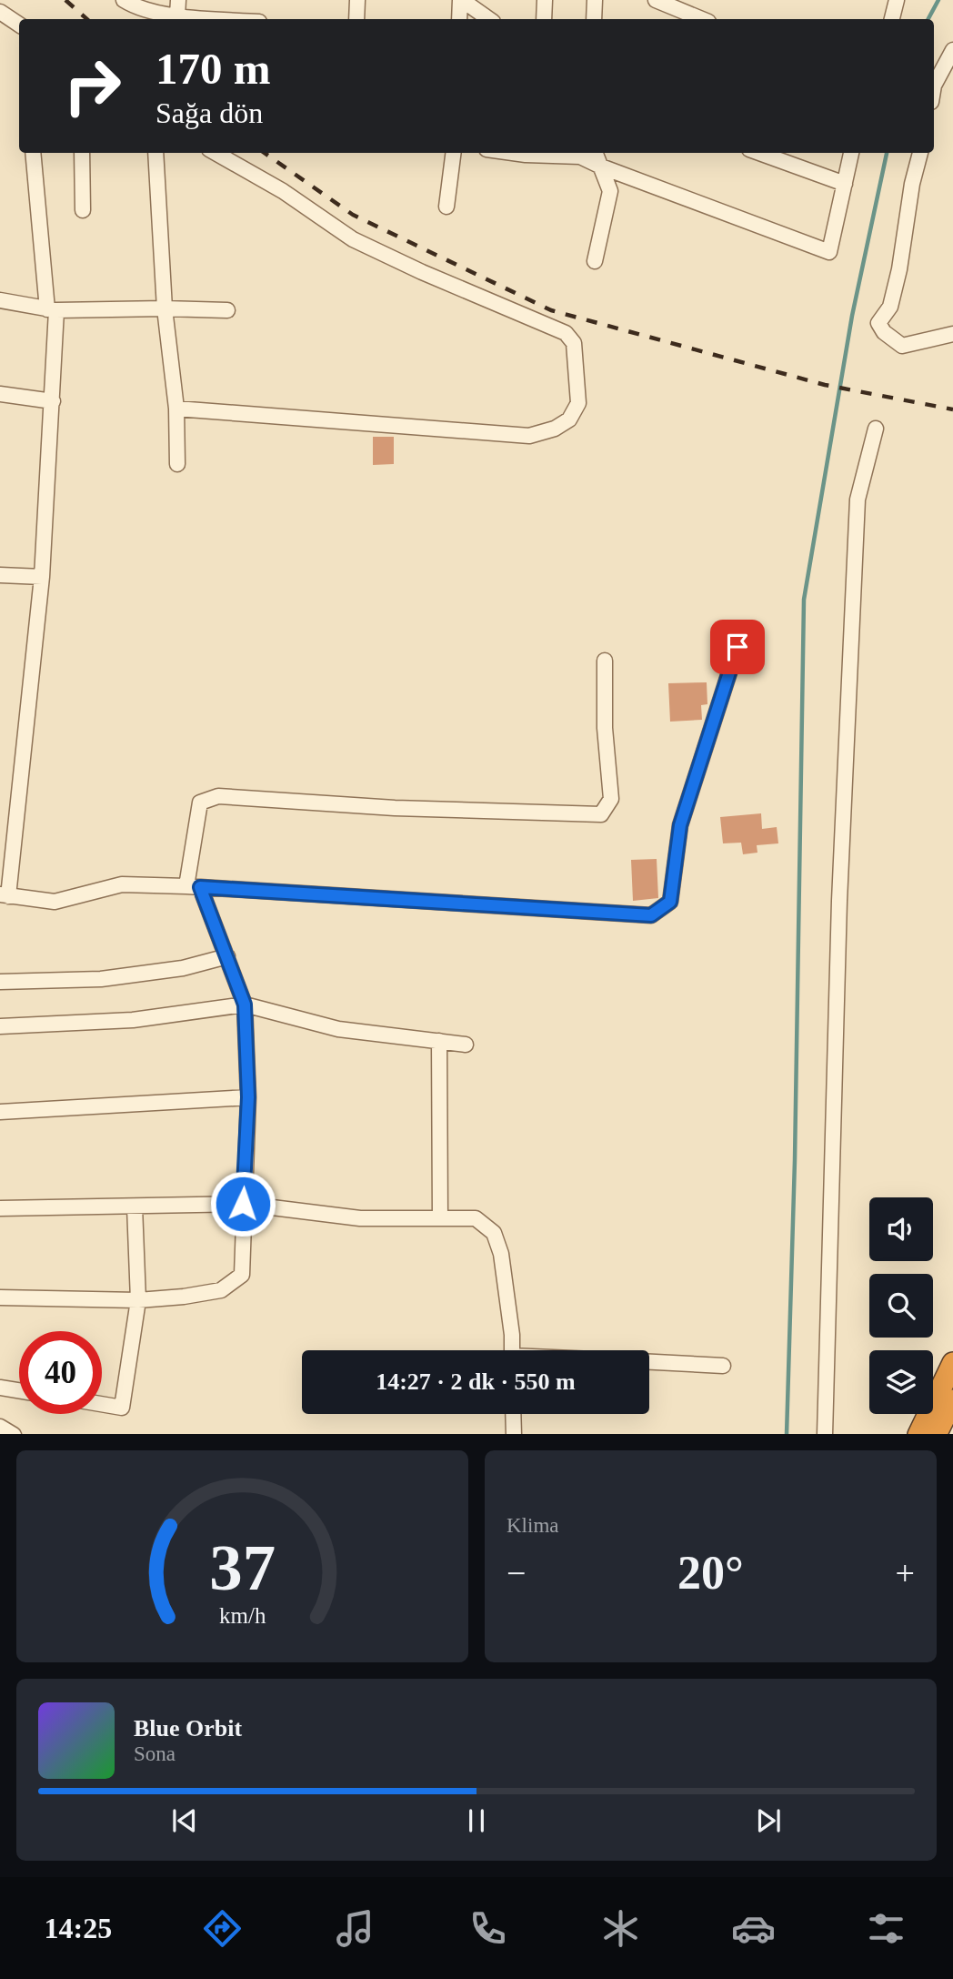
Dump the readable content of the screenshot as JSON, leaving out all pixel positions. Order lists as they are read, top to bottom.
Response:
{
  "page": {
    "turn": ["170 m", "Sağa dön"],
    "limit": "40",
    "trip": "14:27 · 2 dk · 550 m",
    "tile": "Klima",
    "heat": ["−", "20°", "+"],
    "song": ["Blue Orbit", "Sona"],
    "tabs": "14:25",
    "gauge": ["37", "km/h"]
  }
}
